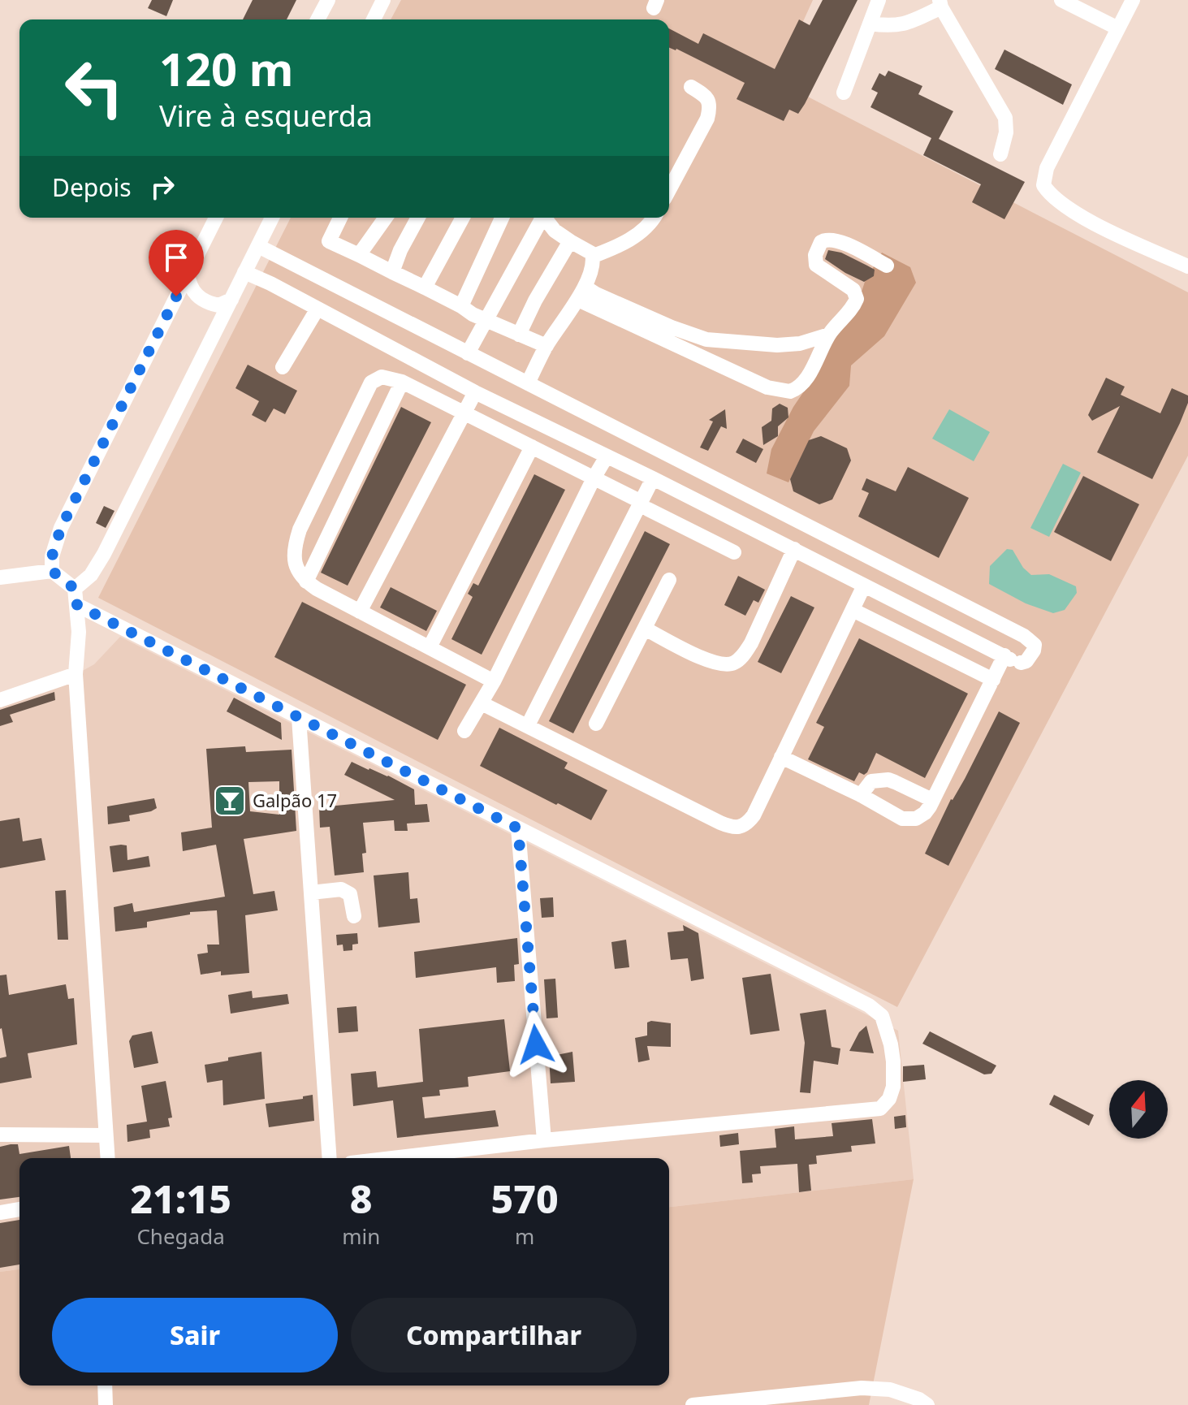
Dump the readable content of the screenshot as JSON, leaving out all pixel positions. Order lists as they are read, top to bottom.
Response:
{
  "places": {
    "bar": ["Galpão 17"]
  },
  "north": "top",
  "page": {
    "turn": ["120 m", "Vire à esquerda"],
    "then": "Depois",
    "eta": [
      "21:15",
      "Chegada",
      "8",
      "min",
      "570",
      "m"
    ],
    "buttons": ["Sair", "Compartilhar"]
  }
}
